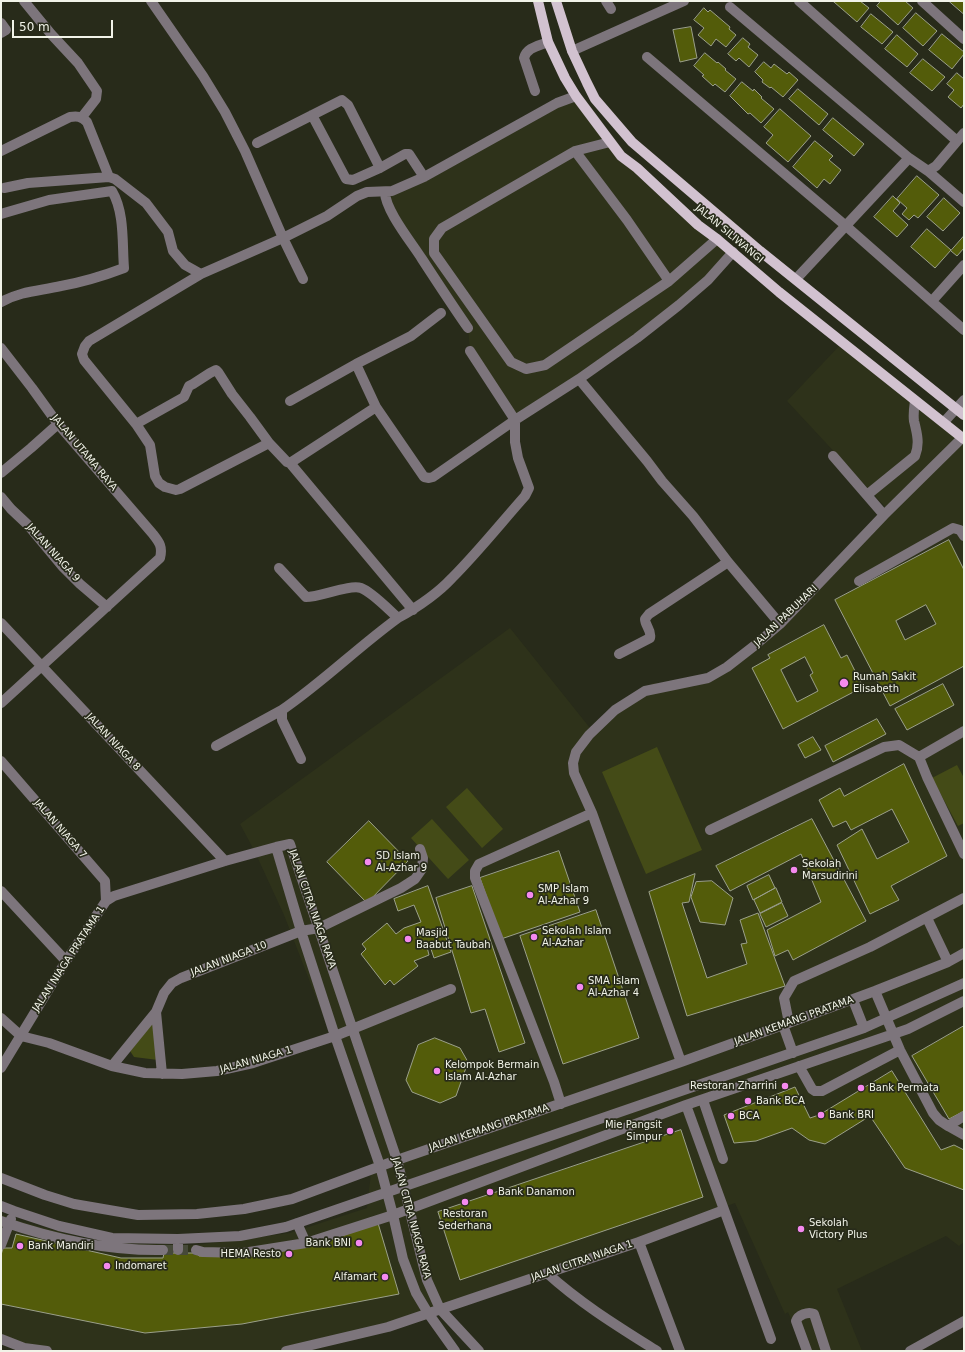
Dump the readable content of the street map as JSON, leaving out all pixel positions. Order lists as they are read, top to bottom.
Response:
{
  "streets": {
    "main road": ["JALAN SILIWANGI"],
    "street": [
      "JALAN UTAMA RAYA",
      "JALAN NIAGA 9",
      "JALAN PABUHARI",
      "JALAN NIAGA 8",
      "JALAN NIAGA 7",
      "JALAN CITRA NIAGA RAYA",
      "JALAN NIAGA PRATAMA 1",
      "JALAN NIAGA 10",
      "JALAN KEMANG PRATAMA",
      "JALAN NIAGA 1",
      "JALAN CITRA NIAGA 1"
    ]
  },
  "crossings": [
    ["JALAN SILIWANGI", "JALAN PABUHARI"],
    ["JALAN UTAMA RAYA", "JALAN NIAGA 9"],
    ["JALAN PABUHARI", "JALAN KEMANG PRATAMA"],
    ["JALAN NIAGA 8", "JALAN NIAGA PRATAMA 1"],
    ["JALAN NIAGA 7", "JALAN NIAGA PRATAMA 1"],
    ["JALAN CITRA NIAGA RAYA", "JALAN NIAGA PRATAMA 1"],
    ["JALAN CITRA NIAGA RAYA", "JALAN NIAGA 10"],
    ["JALAN CITRA NIAGA RAYA", "JALAN KEMANG PRATAMA"],
    ["JALAN CITRA NIAGA RAYA", "JALAN NIAGA 1"],
    ["JALAN CITRA NIAGA RAYA", "JALAN CITRA NIAGA 1"],
    ["JALAN NIAGA PRATAMA 1", "JALAN NIAGA 1"],
    ["JALAN NIAGA 10", "JALAN NIAGA 1"]
  ],
  "places": [
    "Rumah Sakit Elisabeth",
    "SD Islam Al-Azhar 9",
    "Sekolah Marsudirini",
    "SMP Islam Al-Azhar 9",
    "Sekolah Islam Al-Azhar",
    "Masjid Baabut Taubah",
    "SMA Islam Al-Azhar 4",
    "Kelompok Bermain Islam Al-Azhar",
    "Restoran Zharrini",
    "Bank Permata",
    "Bank BCA",
    "Bank BRI",
    "BCA",
    "Mie Pangsit Simpur",
    "Bank Danamon",
    "Restoran Sederhana",
    "Sekolah Victory Plus",
    "Bank BNI",
    "Bank Mandiri",
    "HEMA Resto",
    "Indomaret",
    "Alfamart"
  ],
  "scale_bar": "50 m"
}
